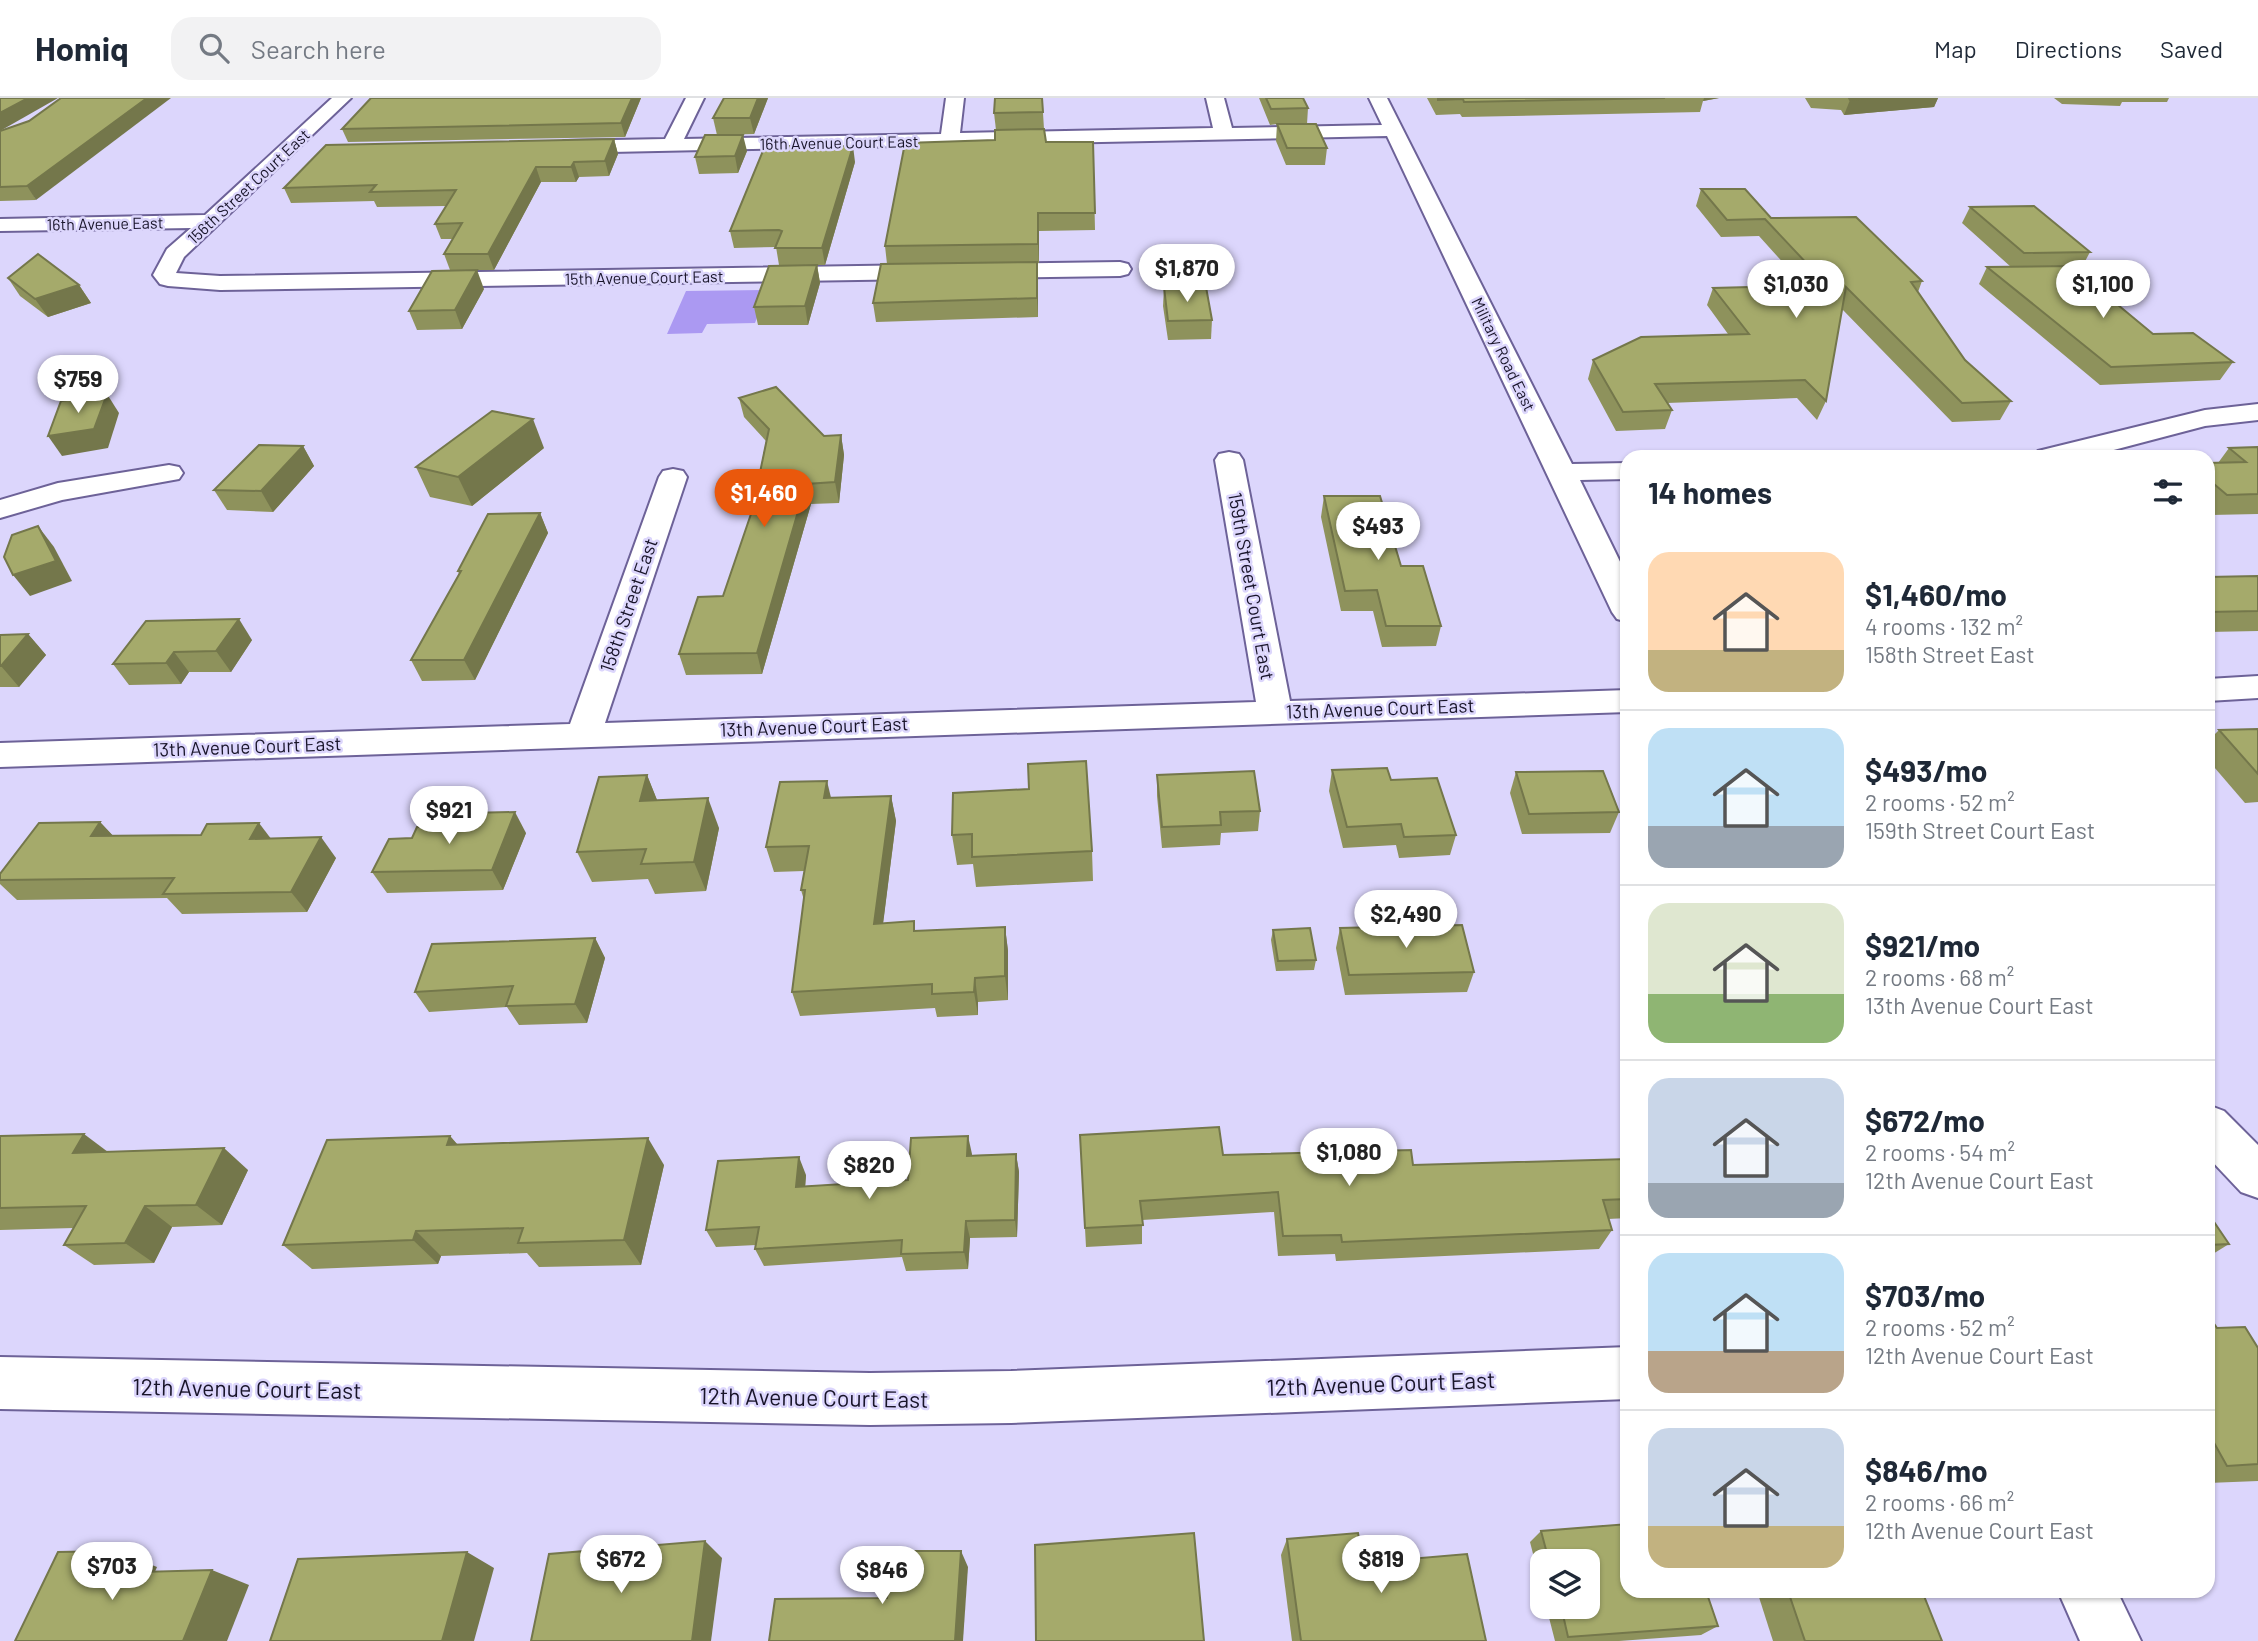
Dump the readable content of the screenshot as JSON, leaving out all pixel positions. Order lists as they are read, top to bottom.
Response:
{
  "streets": {
    "street": [
      "16th Avenue Court East",
      "156th Street Court East",
      "16th Avenue East",
      "15th Avenue Court East",
      "Military Road East",
      "159th Street Court East",
      "158th Street East",
      "13th Avenue Court East",
      "12th Avenue Court East"
    ]
  },
  "crossings": [
    ["16th Avenue Court East", "Military Road East"],
    ["156th Street Court East", "16th Avenue East"],
    ["156th Street Court East", "15th Avenue Court East"],
    ["159th Street Court East", "13th Avenue Court East"],
    ["158th Street East", "13th Avenue Court East"]
  ],
  "page": {
    "header": "Homiq",
    "search": "Search here",
    "nav": ["Map", "Directions", "Saved"],
    "price": [
      "$1,870",
      "$1,030",
      "$1,100",
      "$759",
      "$1,460",
      "$493",
      "$921",
      "$2,490",
      "$1,080",
      "$820",
      "$672",
      "$819",
      "$703",
      "$846"
    ],
    "heading": "14 homes",
    "list": [
      {
        "name": "$1,460/mo",
        "note": "4 rooms · 132 m² · 158th Street East"
      },
      {
        "name": "$493/mo",
        "note": "2 rooms · 52 m² · 159th Street Court East"
      },
      {
        "name": "$921/mo",
        "note": "2 rooms · 68 m² · 13th Avenue Court East"
      },
      {
        "name": "$672/mo",
        "note": "2 rooms · 54 m² · 12th Avenue Court East"
      },
      {
        "name": "$703/mo",
        "note": "2 rooms · 52 m² · 12th Avenue Court East"
      },
      {
        "name": "$846/mo",
        "note": "2 rooms · 66 m² · 12th Avenue Court East"
      }
    ]
  }
}
